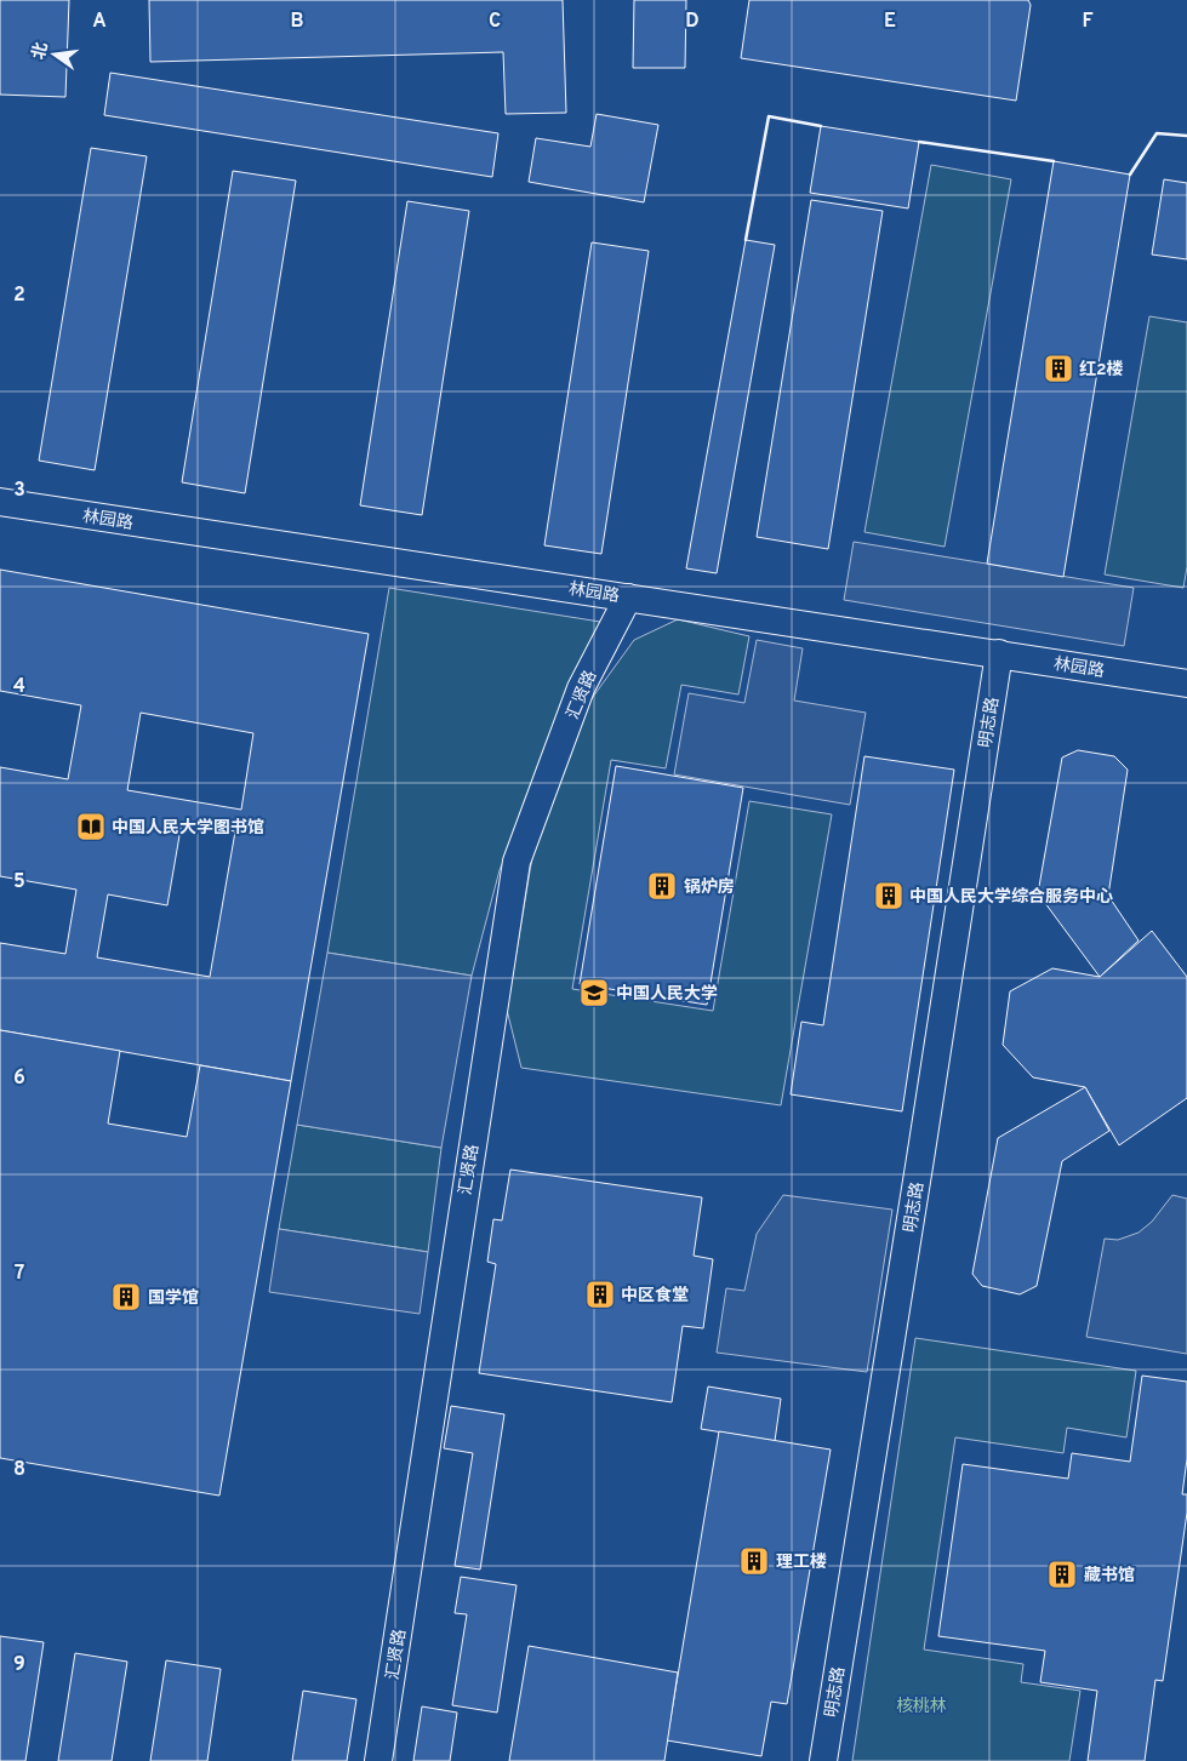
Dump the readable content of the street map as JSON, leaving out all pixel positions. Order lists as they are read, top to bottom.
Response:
{
  "streets": {
    "street": ["林园路", "汇贤路", "明志路"]
  },
  "crossings": [
    ["林园路", "汇贤路"],
    ["林园路", "明志路"]
  ],
  "parks": ["核桃林"],
  "places": {
    "building": [
      "红2楼",
      "锅炉房",
      "中国人民大学综合服务中心",
      "中区食堂",
      "国学馆",
      "理工楼",
      "藏书馆"
    ],
    "library": ["中国人民大学图书馆"],
    "school or university": ["中国人民大学"]
  },
  "north": "left",
  "grid": {
    "columns": [
      "A",
      "B",
      "C",
      "D",
      "E",
      "F"
    ],
    "rows": [
      "2",
      "3",
      "4",
      "5",
      "6",
      "7",
      "8",
      "9"
    ]
  }
}
